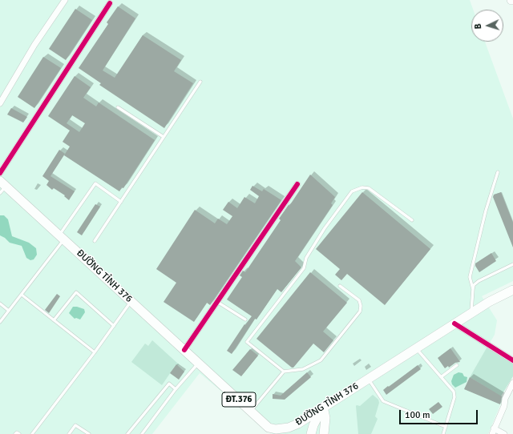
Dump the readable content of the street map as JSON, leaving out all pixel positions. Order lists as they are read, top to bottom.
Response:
{
  "streets": {
    "main road": ["ĐƯỜNG TỈNH 376", "ĐT.376"]
  },
  "scale_bar": "100 m",
  "north": "left"
}
